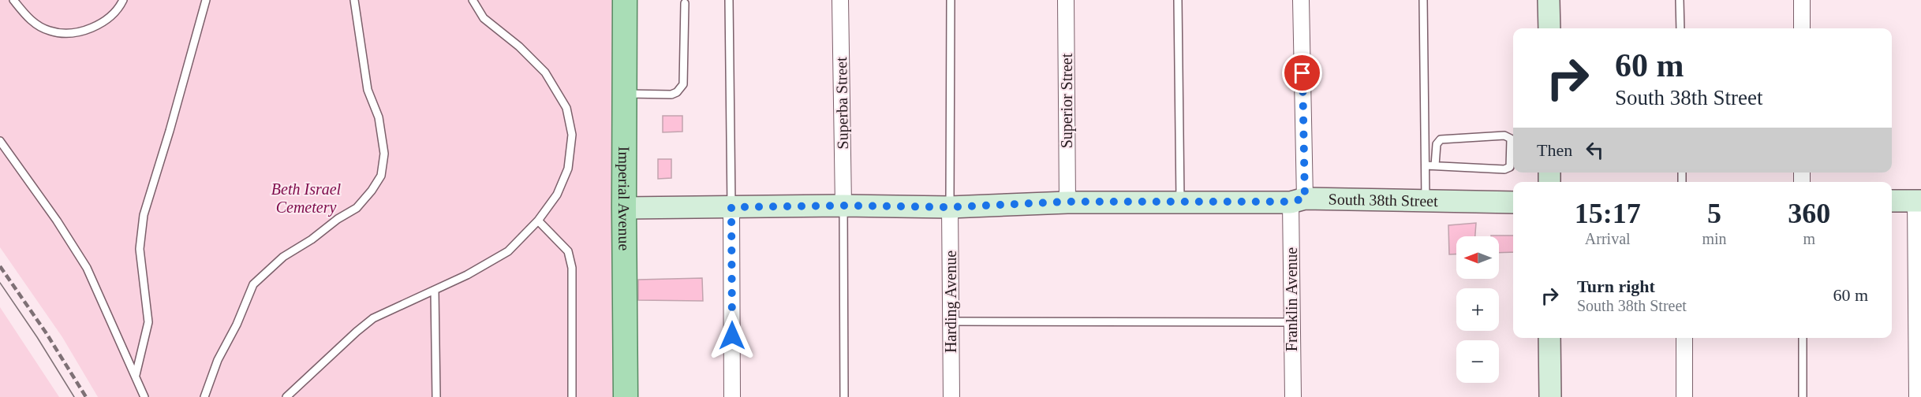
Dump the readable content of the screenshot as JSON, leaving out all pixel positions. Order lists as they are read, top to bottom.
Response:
{
  "streets": {
    "main road": ["Imperial Avenue"],
    "street": [
      "Superior Street",
      "Superba Street",
      "South 38th Street",
      "Franklin Avenue",
      "Harding Avenue"
    ]
  },
  "crossings": [
    ["Superior Street", "South 38th Street"],
    ["Superba Street", "South 38th Street"],
    ["Imperial Avenue", "South 38th Street"],
    ["South 38th Street", "Franklin Avenue"],
    ["South 38th Street", "Harding Avenue"]
  ],
  "parks": ["Beth Israel Cemetery"],
  "north": "left",
  "page": {
    "turn": ["60 m", "South 38th Street"],
    "then": "Then",
    "eta": [
      "15:17",
      "Arrival",
      "5",
      "min",
      "360",
      "m"
    ],
    "map_buttons": ["+", "−"],
    "list": [
      {
        "name": "Turn right",
        "note": "South 38th Street",
        "value": "60 m"
      }
    ]
  }
}
